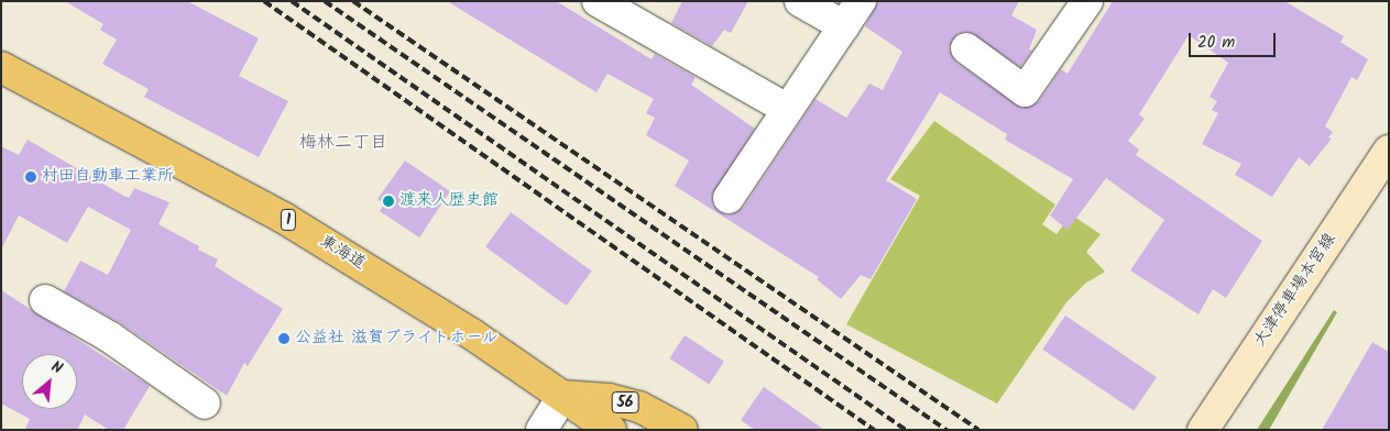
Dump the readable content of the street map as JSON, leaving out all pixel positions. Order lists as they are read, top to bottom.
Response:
{
  "streets": {
    "main road": [
      "1",
      "東海道",
      "大津停車場本宮線",
      "56"
    ]
  },
  "crossings": [
    ["東海道", "56"]
  ],
  "districts": ["梅林二丁目"],
  "places": ["村田自動車工業所", "渡来人歴史館", "公益社 滋賀ブライトホール"],
  "scale_bar": "20 m",
  "north": "top right"
}
